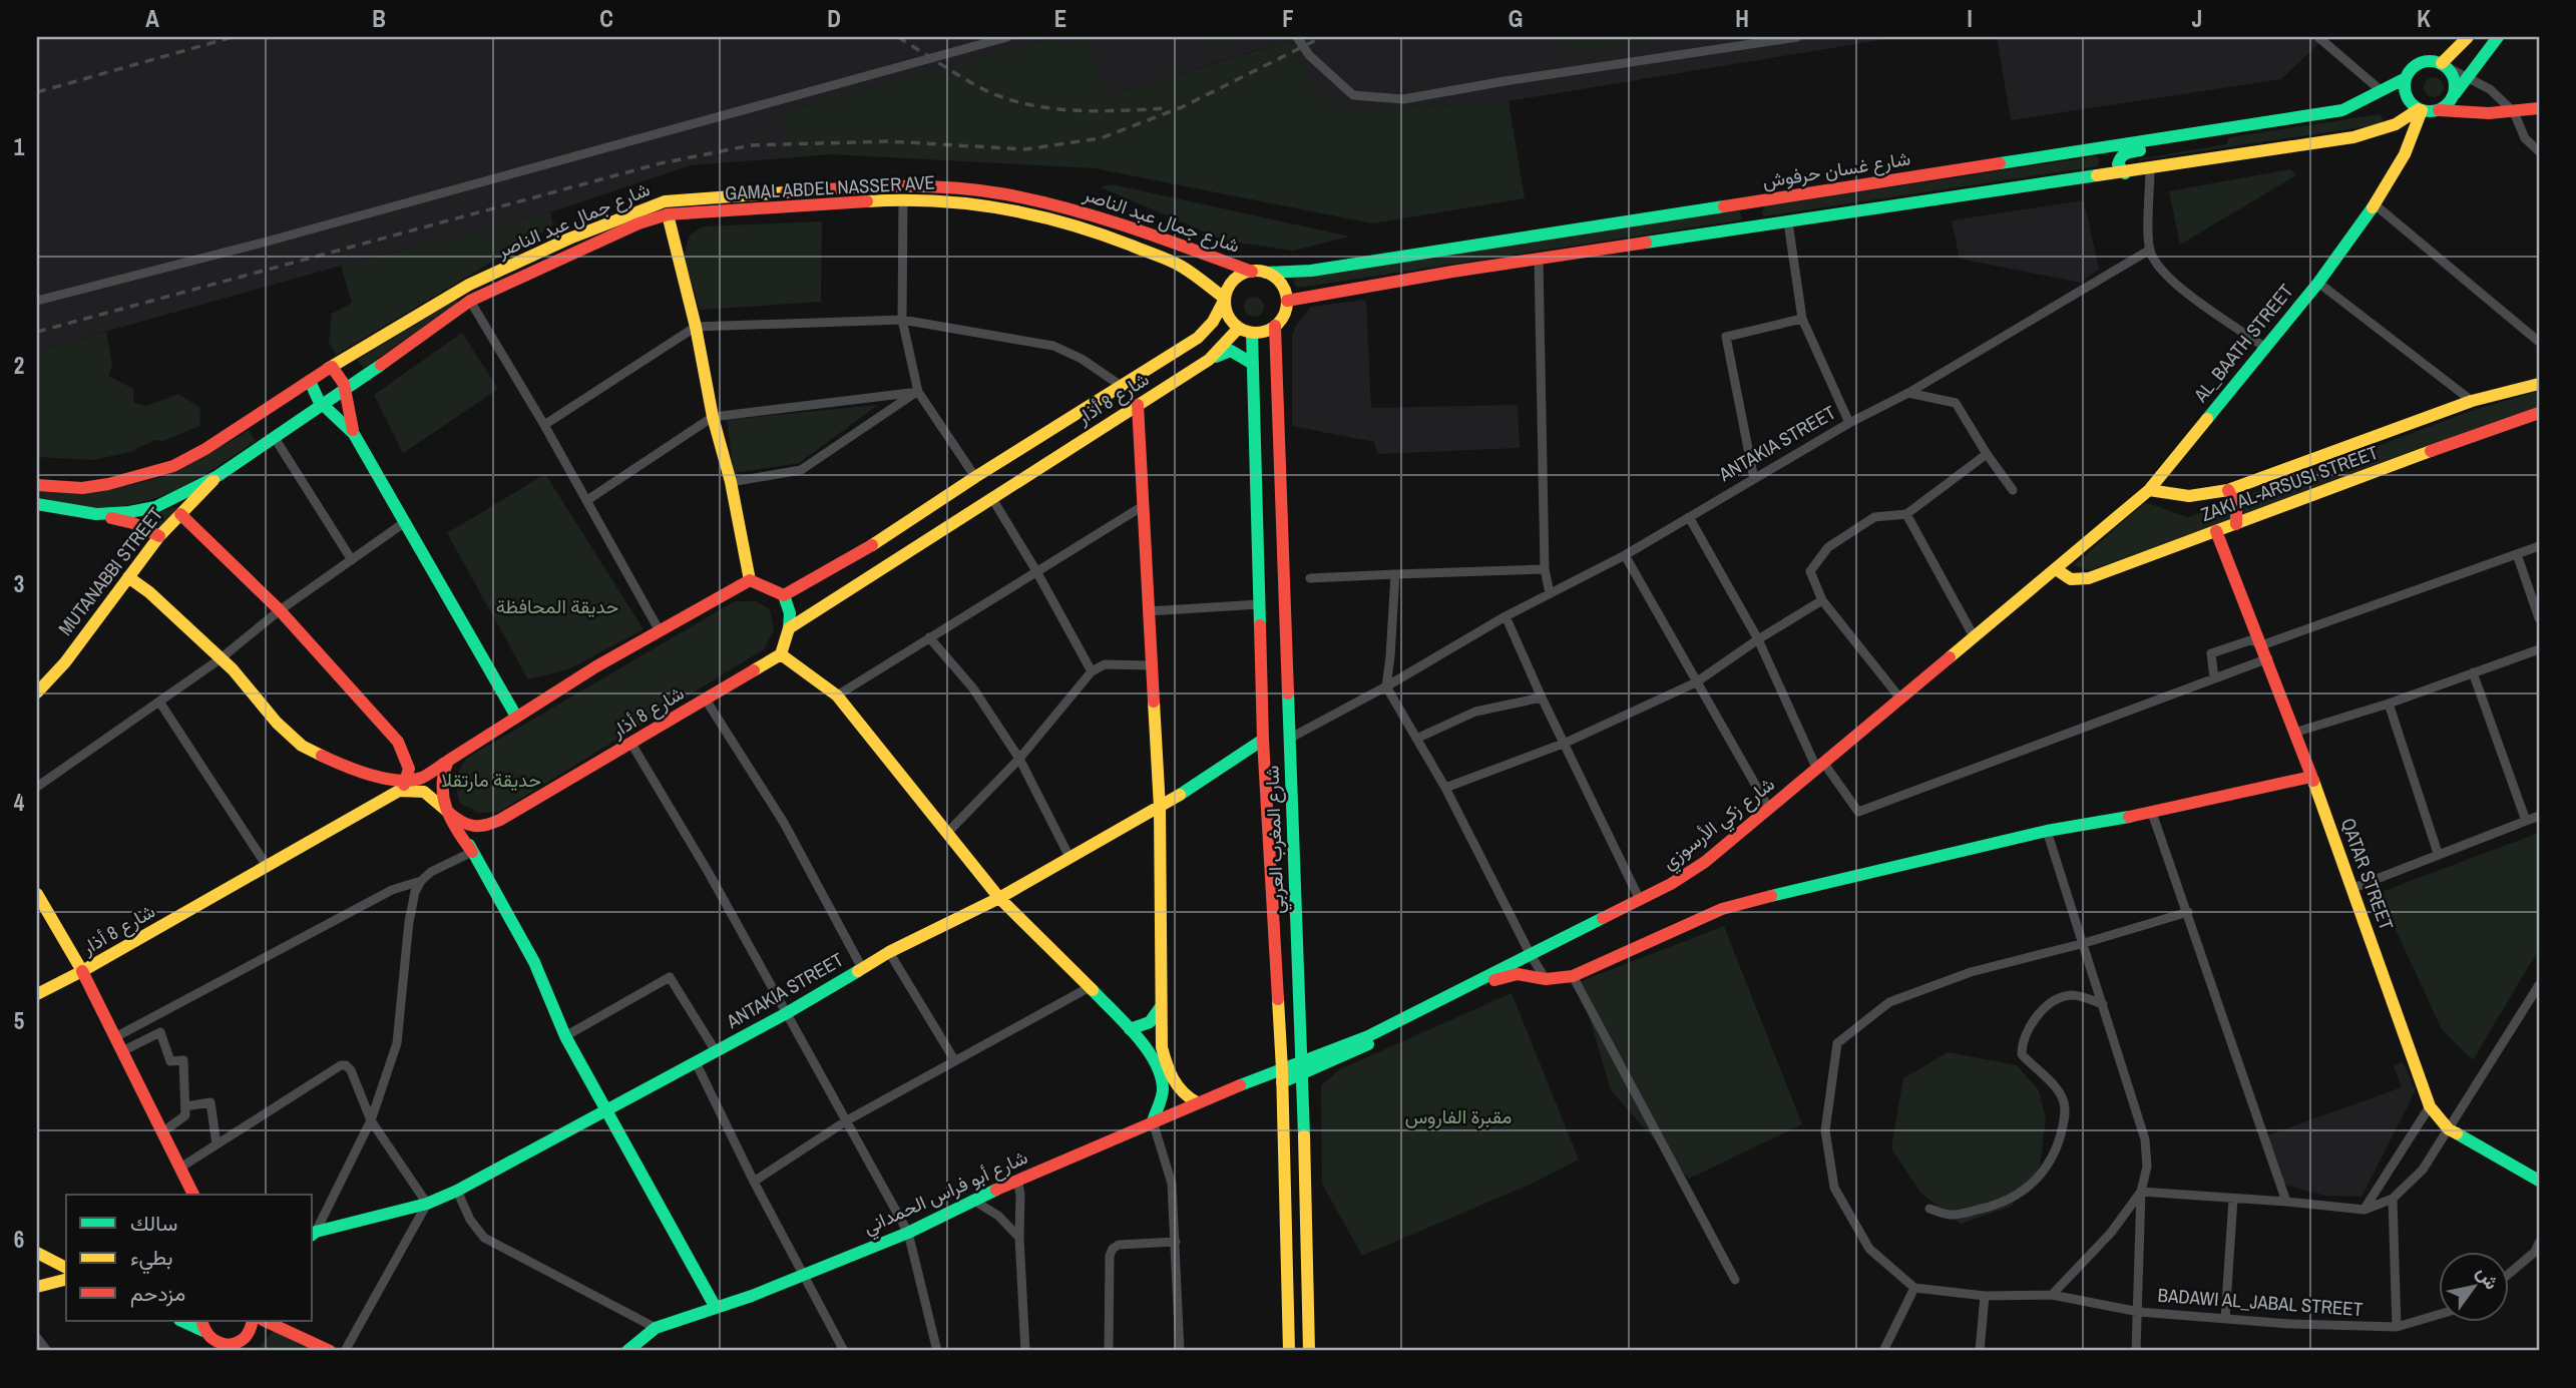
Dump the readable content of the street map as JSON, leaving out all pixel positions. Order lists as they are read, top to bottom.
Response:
{
  "streets": {
    "main road": [
      "شارع غسان حرفوش",
      "GAMAL ABDEL NASSER AVE",
      "شارع جمال عبد الناصر",
      "AL_BAATH STREET",
      "شارع 8 أذار",
      "ANTAKIA STREET",
      "ZAKI AL-ARSUSI STREET",
      "MUTANABBI STREET",
      "شارع زكي الأرسوزي",
      "شارع المغرب العربي",
      "QATAR STREET",
      "شارع أبو فراس الحمداني"
    ],
    "street": ["BADAWI AL_JABAL STREET"]
  },
  "crossings": [
    ["شارع غسان حرفوش", "GAMAL ABDEL NASSER AVE"],
    ["شارع غسان حرفوش", "شارع جمال عبد الناصر"],
    ["شارع غسان حرفوش", "AL_BAATH STREET"],
    ["شارع غسان حرفوش", "شارع 8 أذار"],
    ["شارع غسان حرفوش", "شارع المغرب العربي"],
    ["GAMAL ABDEL NASSER AVE", "شارع جمال عبد الناصر"],
    ["GAMAL ABDEL NASSER AVE", "شارع 8 أذار"],
    ["GAMAL ABDEL NASSER AVE", "شارع المغرب العربي"],
    ["شارع جمال عبد الناصر", "شارع 8 أذار"],
    ["شارع جمال عبد الناصر", "MUTANABBI STREET"],
    ["شارع جمال عبد الناصر", "شارع المغرب العربي"],
    ["AL_BAATH STREET", "ZAKI AL-ARSUSI STREET"],
    ["AL_BAATH STREET", "شارع زكي الأرسوزي"],
    ["شارع 8 أذار", "شارع المغرب العربي"],
    ["ANTAKIA STREET", "شارع المغرب العربي"],
    ["ZAKI AL-ARSUSI STREET", "شارع زكي الأرسوزي"],
    ["ZAKI AL-ARSUSI STREET", "QATAR STREET"],
    ["شارع زكي الأرسوزي", "شارع المغرب العربي"],
    ["شارع زكي الأرسوزي", "شارع أبو فراس الحمداني"],
    ["شارع المغرب العربي", "شارع أبو فراس الحمداني"]
  ],
  "parks": ["حديقة المحافظة", "حديقة مارتقلا", "مقبرة الفاروس"],
  "legend": ["سالك", "بطيء", "مزدحم"],
  "north": "top right",
  "grid": {
    "columns": [
      "A",
      "B",
      "C",
      "D",
      "E",
      "F",
      "G",
      "H",
      "I",
      "J",
      "K"
    ],
    "rows": [
      "1",
      "2",
      "3",
      "4",
      "5",
      "6"
    ]
  }
}
